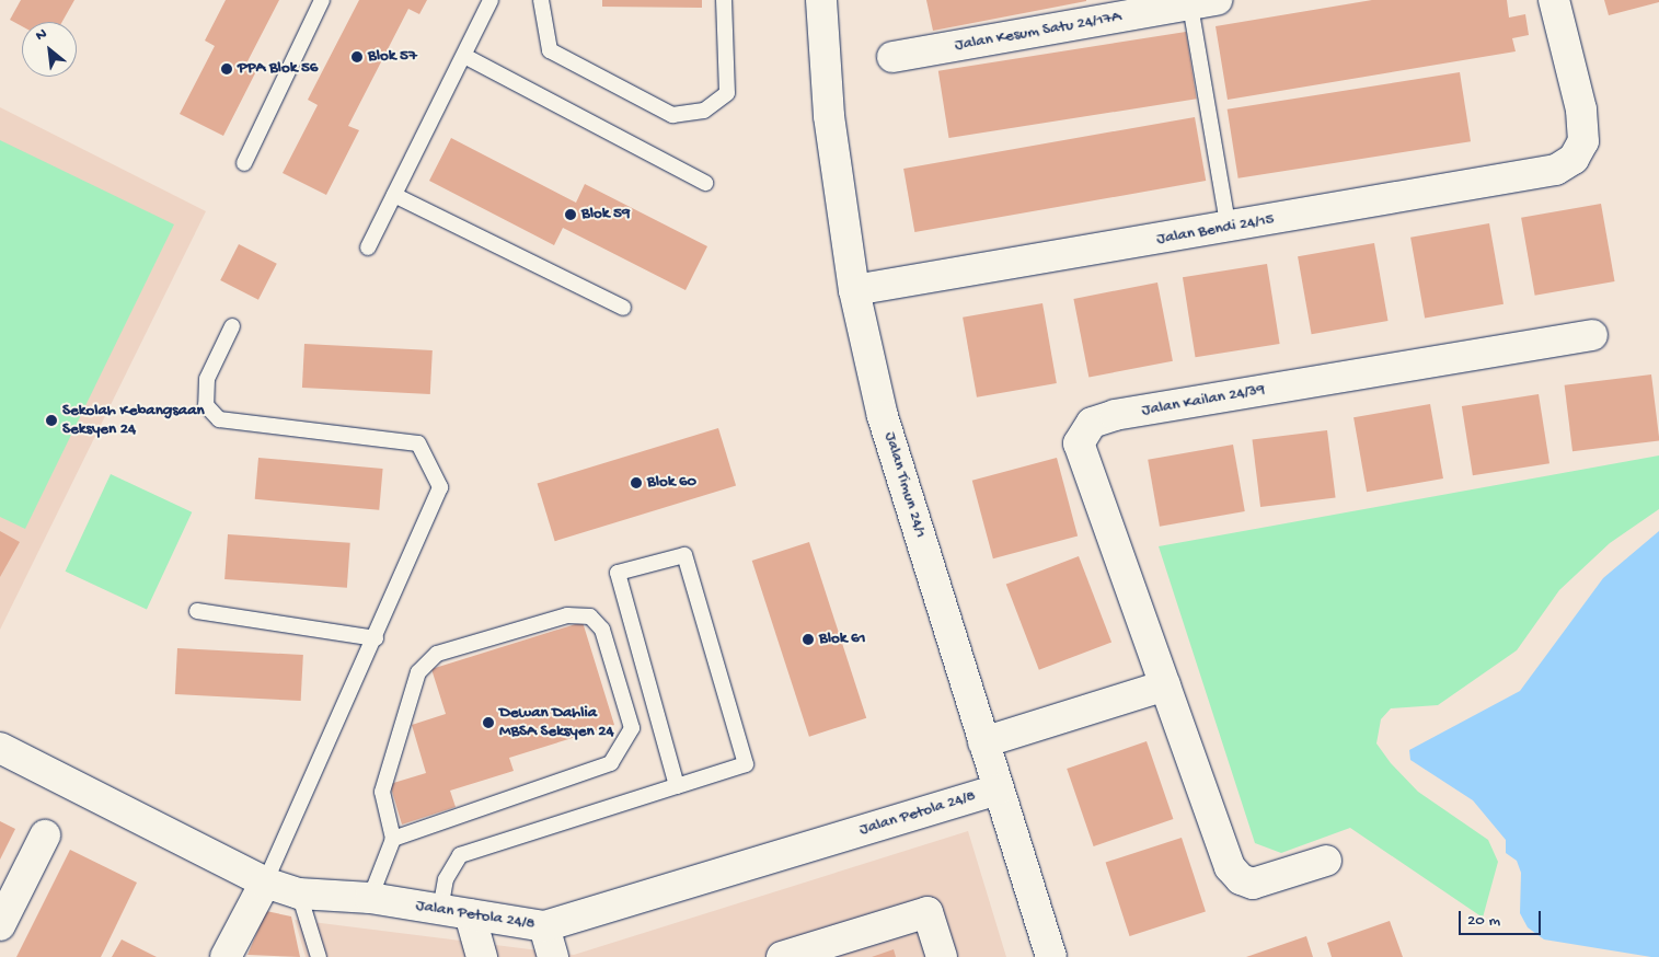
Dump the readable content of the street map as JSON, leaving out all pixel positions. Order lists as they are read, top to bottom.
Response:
{
  "streets": {
    "street": [
      "Jalan Kesum Satu 24/17A",
      "Jalan Bendi 24/15",
      "Jalan Kailan 24/39",
      "Jalan Timun 24/1",
      "Jalan Petola 24/8"
    ]
  },
  "crossings": [
    ["Jalan Bendi 24/15", "Jalan Timun 24/1"],
    ["Jalan Timun 24/1", "Jalan Petola 24/8"]
  ],
  "places": [
    "Blok 57",
    "PPA Blok 56",
    "Blok 59",
    "Sekolah Kebangsaan Seksyen 24",
    "Blok 60",
    "Blok 61",
    "Dewan Dahlia MBSA Seksyen 24"
  ],
  "scale_bar": "20 m",
  "north": "top left"
}
